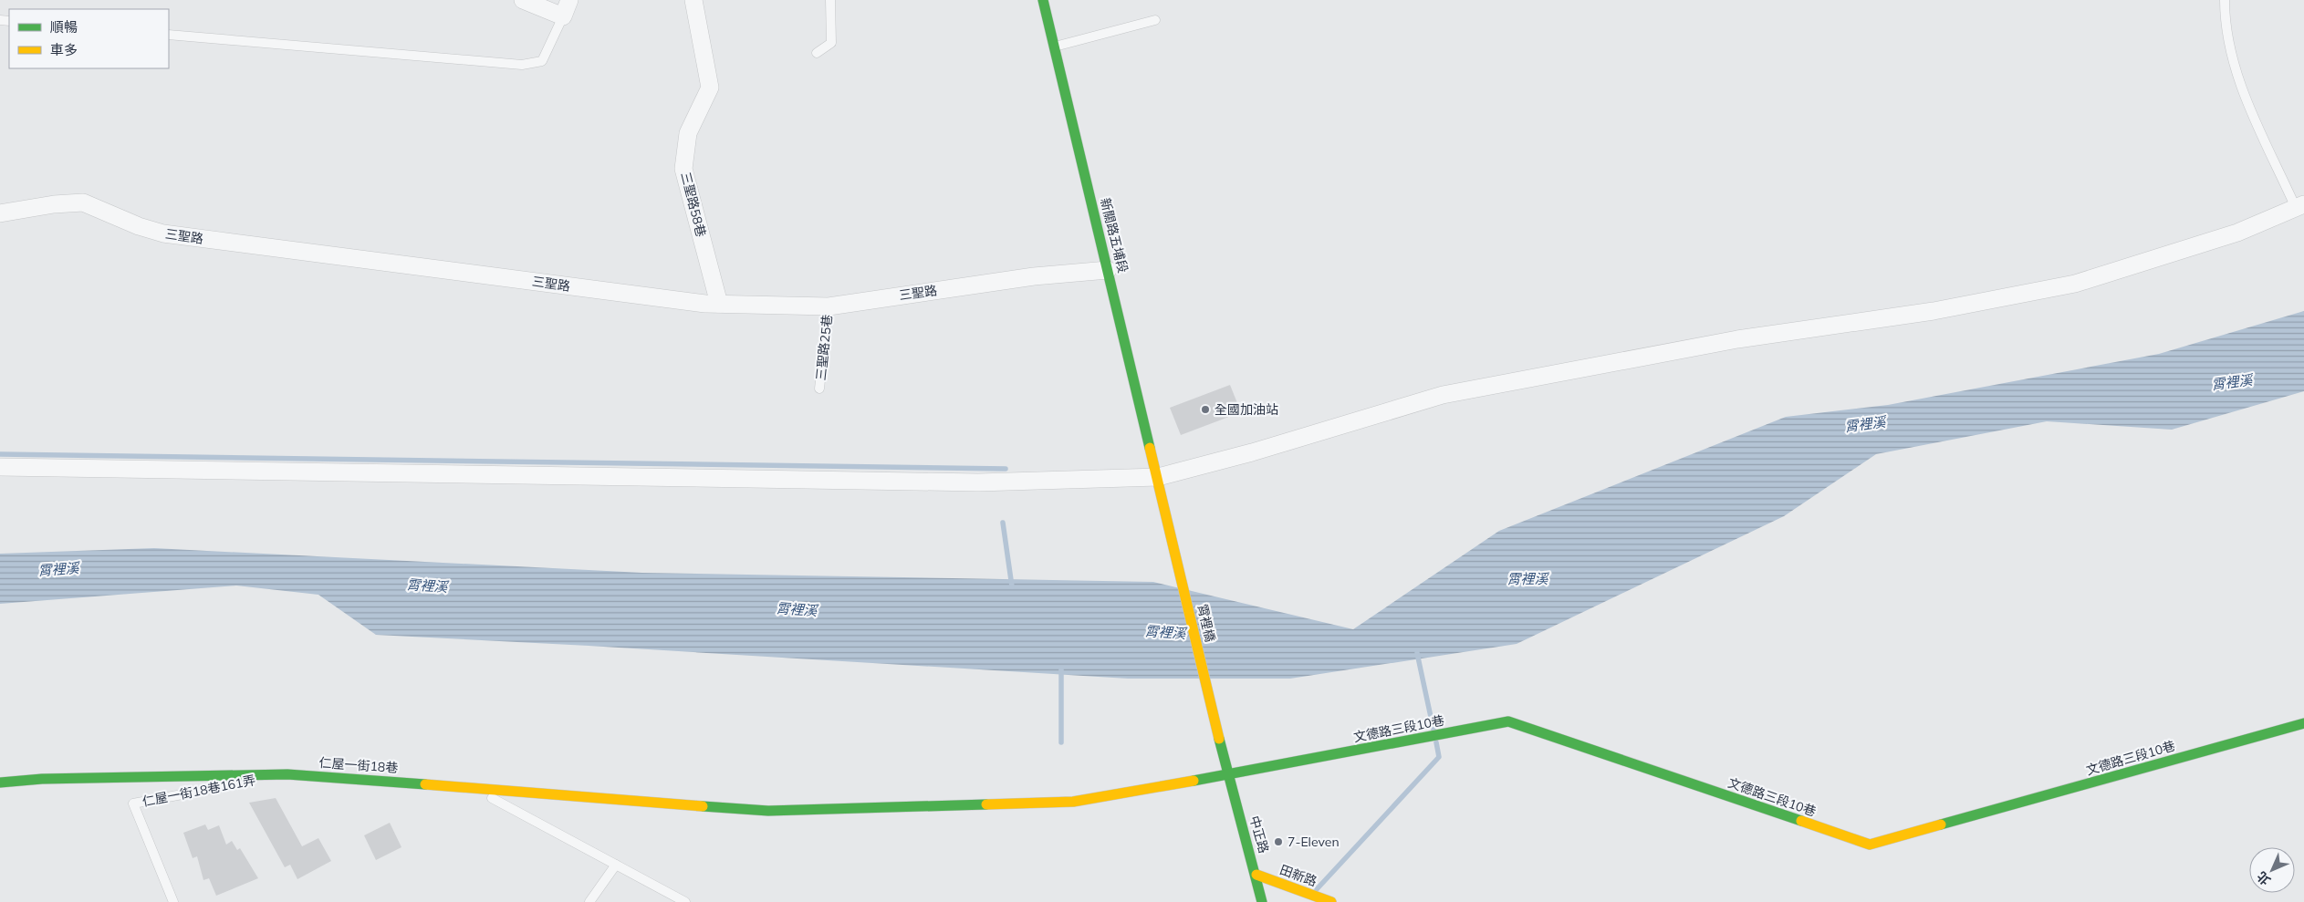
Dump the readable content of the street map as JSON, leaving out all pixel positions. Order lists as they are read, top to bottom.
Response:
{
  "streets": {
    "street": [
      "三聖路58巷",
      "新關路五埔段",
      "三聖路",
      "霄裡橋",
      "文德路三段10巷",
      "仁屋一街18巷",
      "中正路",
      "田新路"
    ],
    "lane": ["三聖路25巷", "仁屋一街18巷161弄"]
  },
  "crossings": [
    ["三聖路58巷", "三聖路"],
    ["新關路五埔段", "三聖路"],
    ["新關路五埔段", "霄裡橋"],
    ["三聖路", "三聖路25巷"],
    ["霄裡橋", "文德路三段10巷"],
    ["霄裡橋", "中正路"],
    ["文德路三段10巷", "仁屋一街18巷"],
    ["文德路三段10巷", "中正路"],
    ["仁屋一街18巷", "仁屋一街18巷161弄"],
    ["中正路", "田新路"]
  ],
  "water": ["霄裡溪"],
  "places": ["全國加油站", "7-Eleven"],
  "legend": ["順暢", "車多"],
  "north": "bottom left"
}
